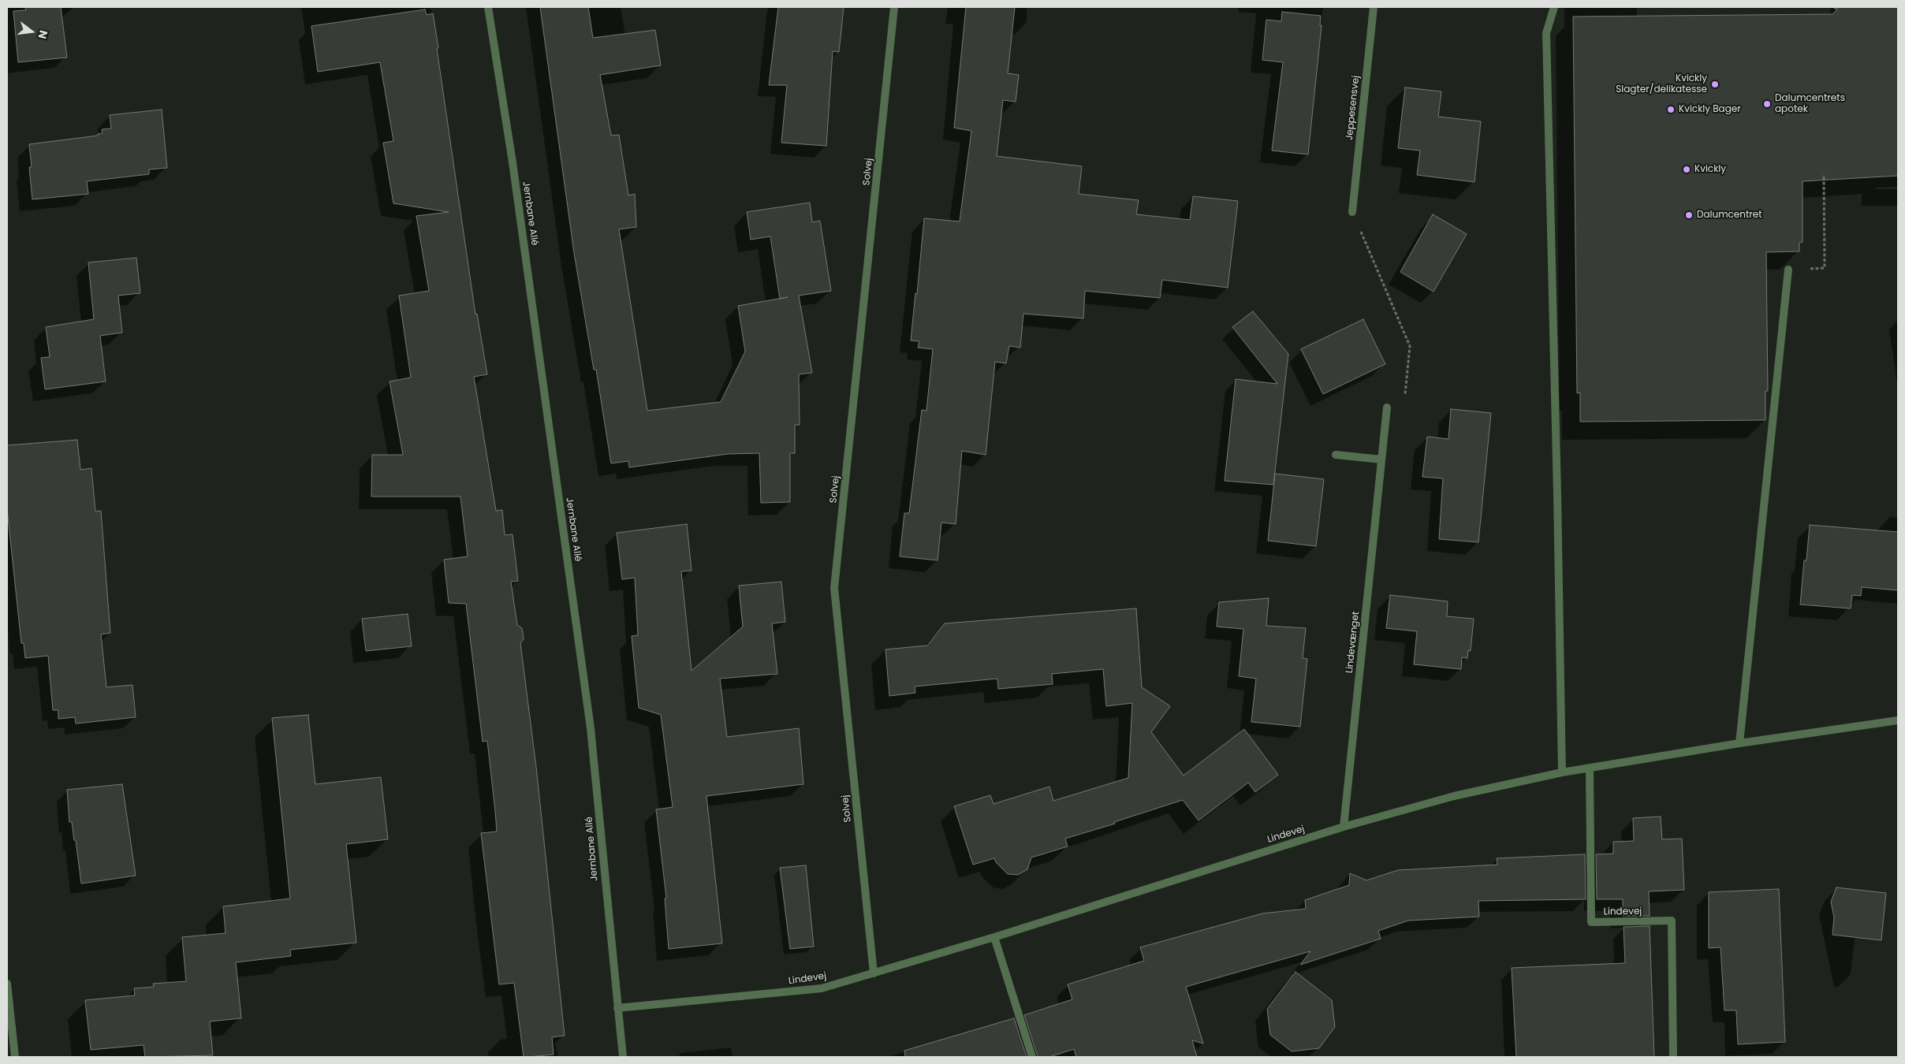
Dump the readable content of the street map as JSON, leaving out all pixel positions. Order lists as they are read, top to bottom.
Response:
{
  "streets": {
    "street": [
      "Jeppesensvej",
      "Solvej",
      "Jernbane Allé",
      "Lindevænget",
      "Lindevej"
    ]
  },
  "crossings": [
    ["Solvej", "Lindevej"],
    ["Jernbane Allé", "Lindevej"],
    ["Lindevænget", "Lindevej"]
  ],
  "places": [
    "Kvickly Slagter/delikatesse",
    "Dalumcentrets apotek",
    "Kvickly Bager",
    "Kvickly",
    "Dalumcentret"
  ],
  "north": "right"
}
